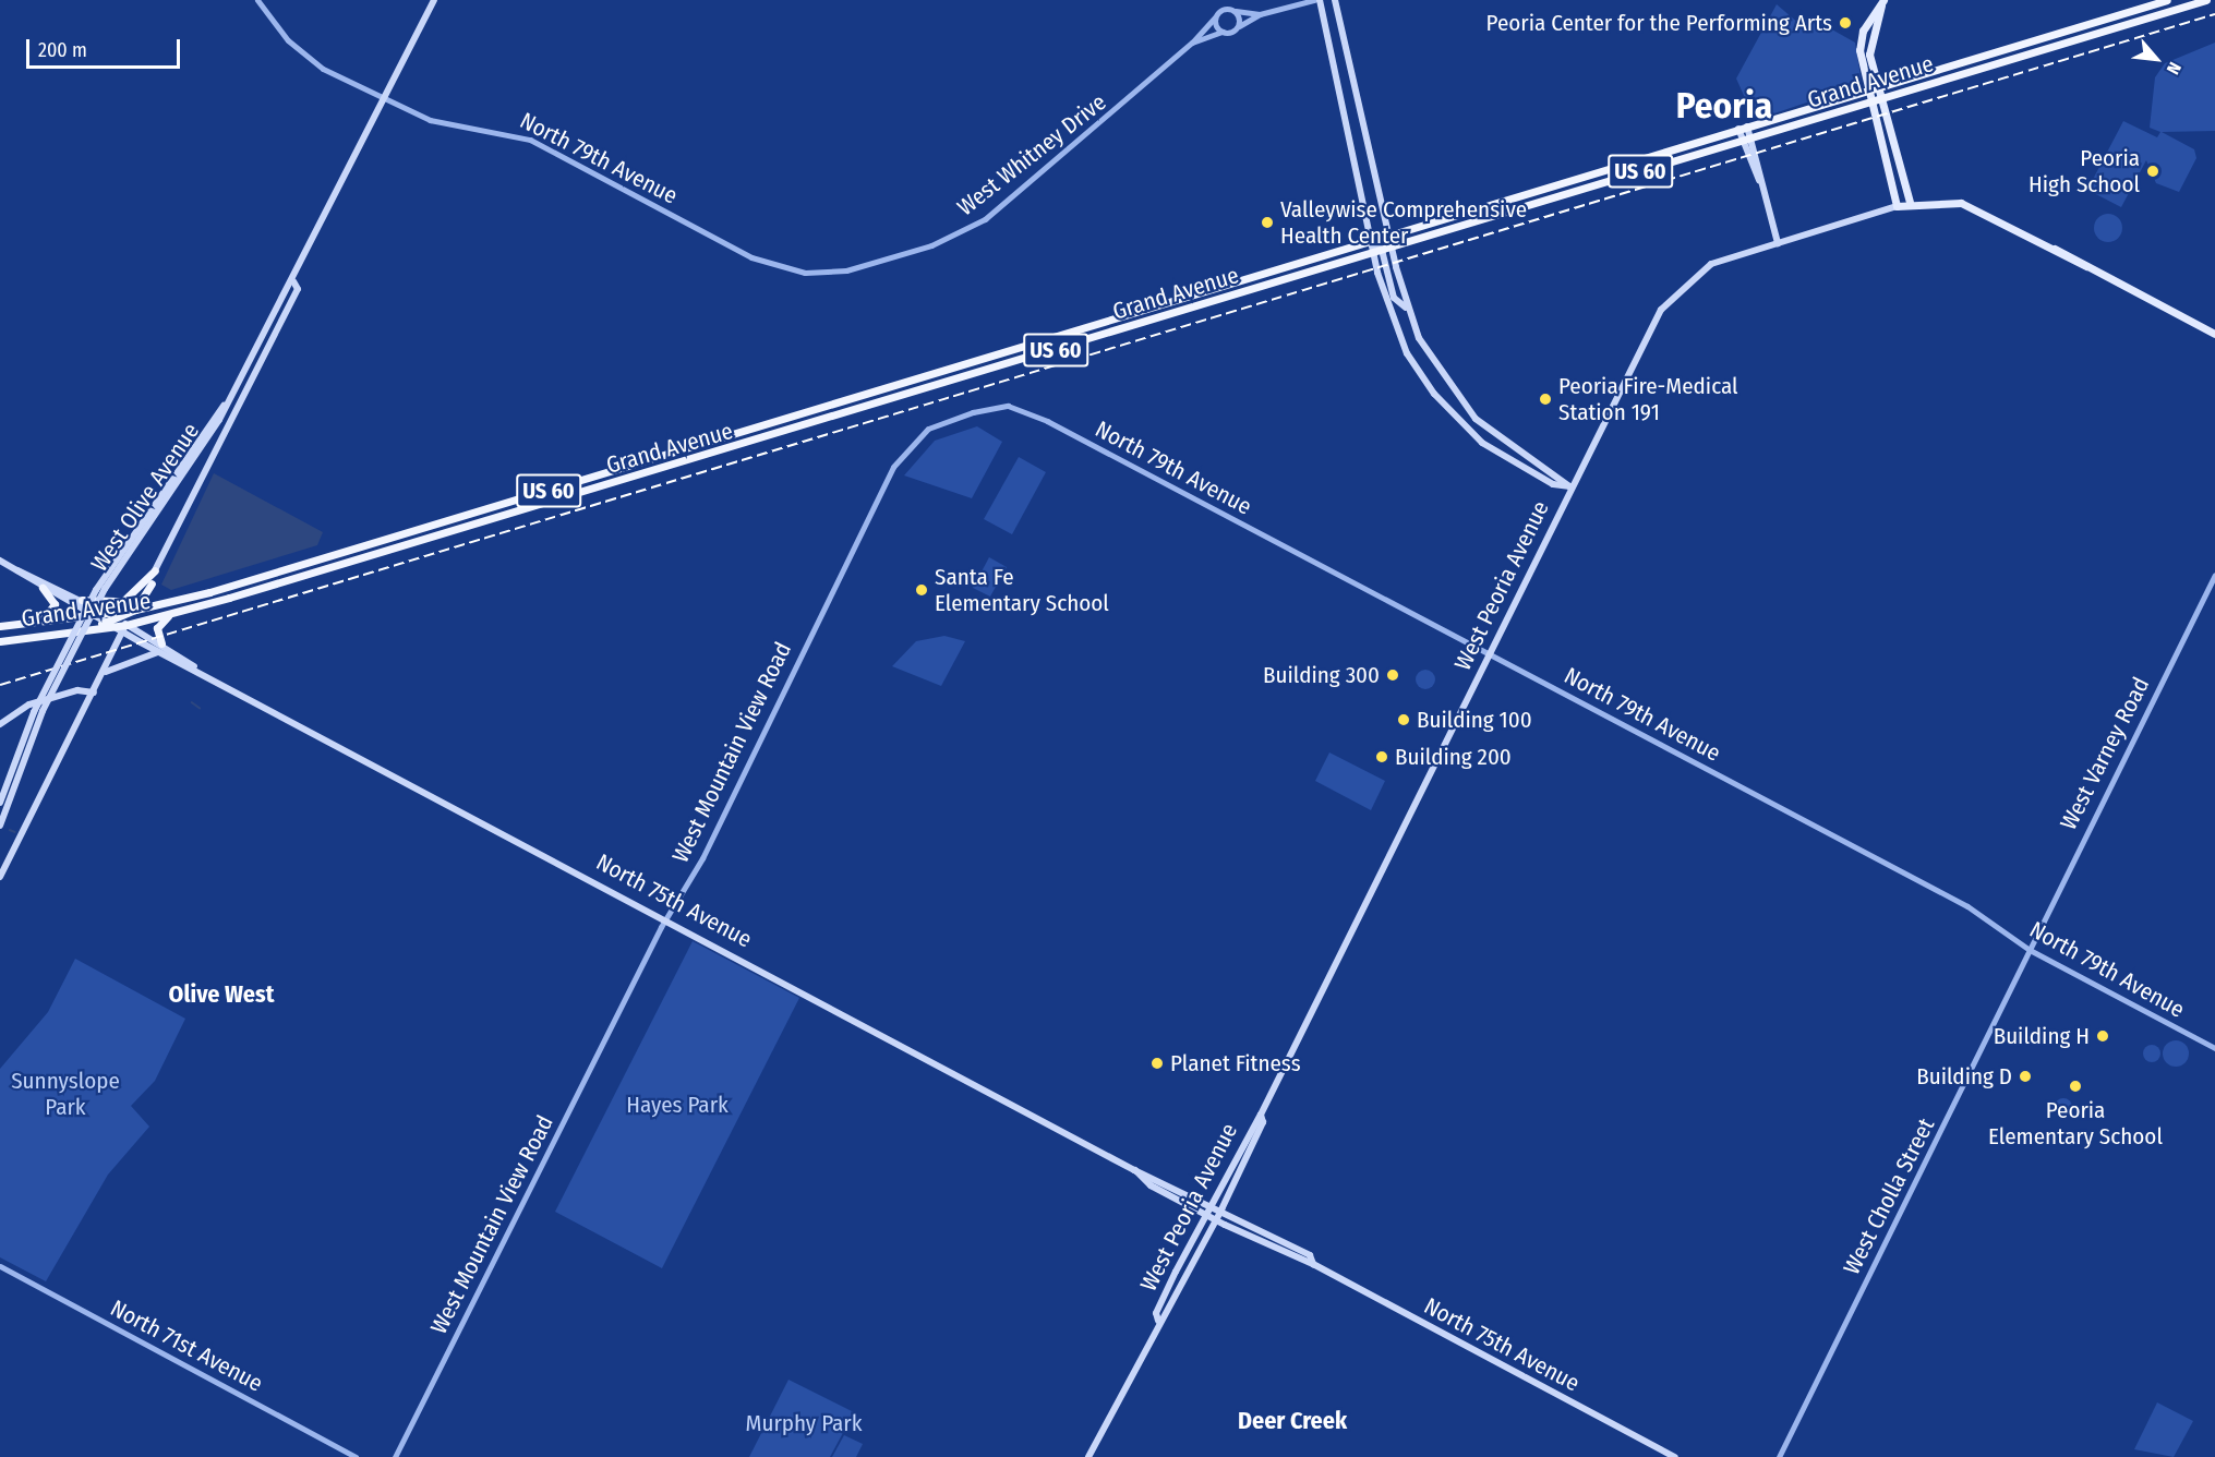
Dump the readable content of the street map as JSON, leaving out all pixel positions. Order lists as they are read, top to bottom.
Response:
{
  "streets": {
    "highway": ["Grand Avenue", "US 60"],
    "main road": ["West Olive Avenue", "West Peoria Avenue", "North 75th Avenue"],
    "street": [
      "West Whitney Drive",
      "North 79th Avenue",
      "West Mountain View Road",
      "West Varney Road",
      "West Cholla Street",
      "North 71st Avenue"
    ]
  },
  "crossings": [
    ["Grand Avenue", "North 75th Avenue"],
    ["West Whitney Drive", "North 79th Avenue"],
    ["North 79th Avenue", "West Peoria Avenue"],
    ["North 79th Avenue", "West Mountain View Road"],
    ["North 79th Avenue", "West Varney Road"],
    ["North 79th Avenue", "West Cholla Street"],
    ["West Peoria Avenue", "North 75th Avenue"],
    ["West Mountain View Road", "North 75th Avenue"],
    ["West Varney Road", "West Cholla Street"]
  ],
  "districts": ["Peoria", "Olive West", "Deer Creek"],
  "parks": ["Sunnyslope Park", "Hayes Park", "Murphy Park"],
  "places": [
    "Peoria Center for the Performing Arts",
    "Peoria High School",
    "Valleywise Comprehensive Health Center",
    "Peoria Fire-Medical Station 191",
    "Santa Fe Elementary School",
    "Building 300",
    "Building 100",
    "Building 200",
    "Building H",
    "Planet Fitness",
    "Building D",
    "Peoria Elementary School"
  ],
  "scale_bar": "200 m",
  "north": "bottom right"
}
